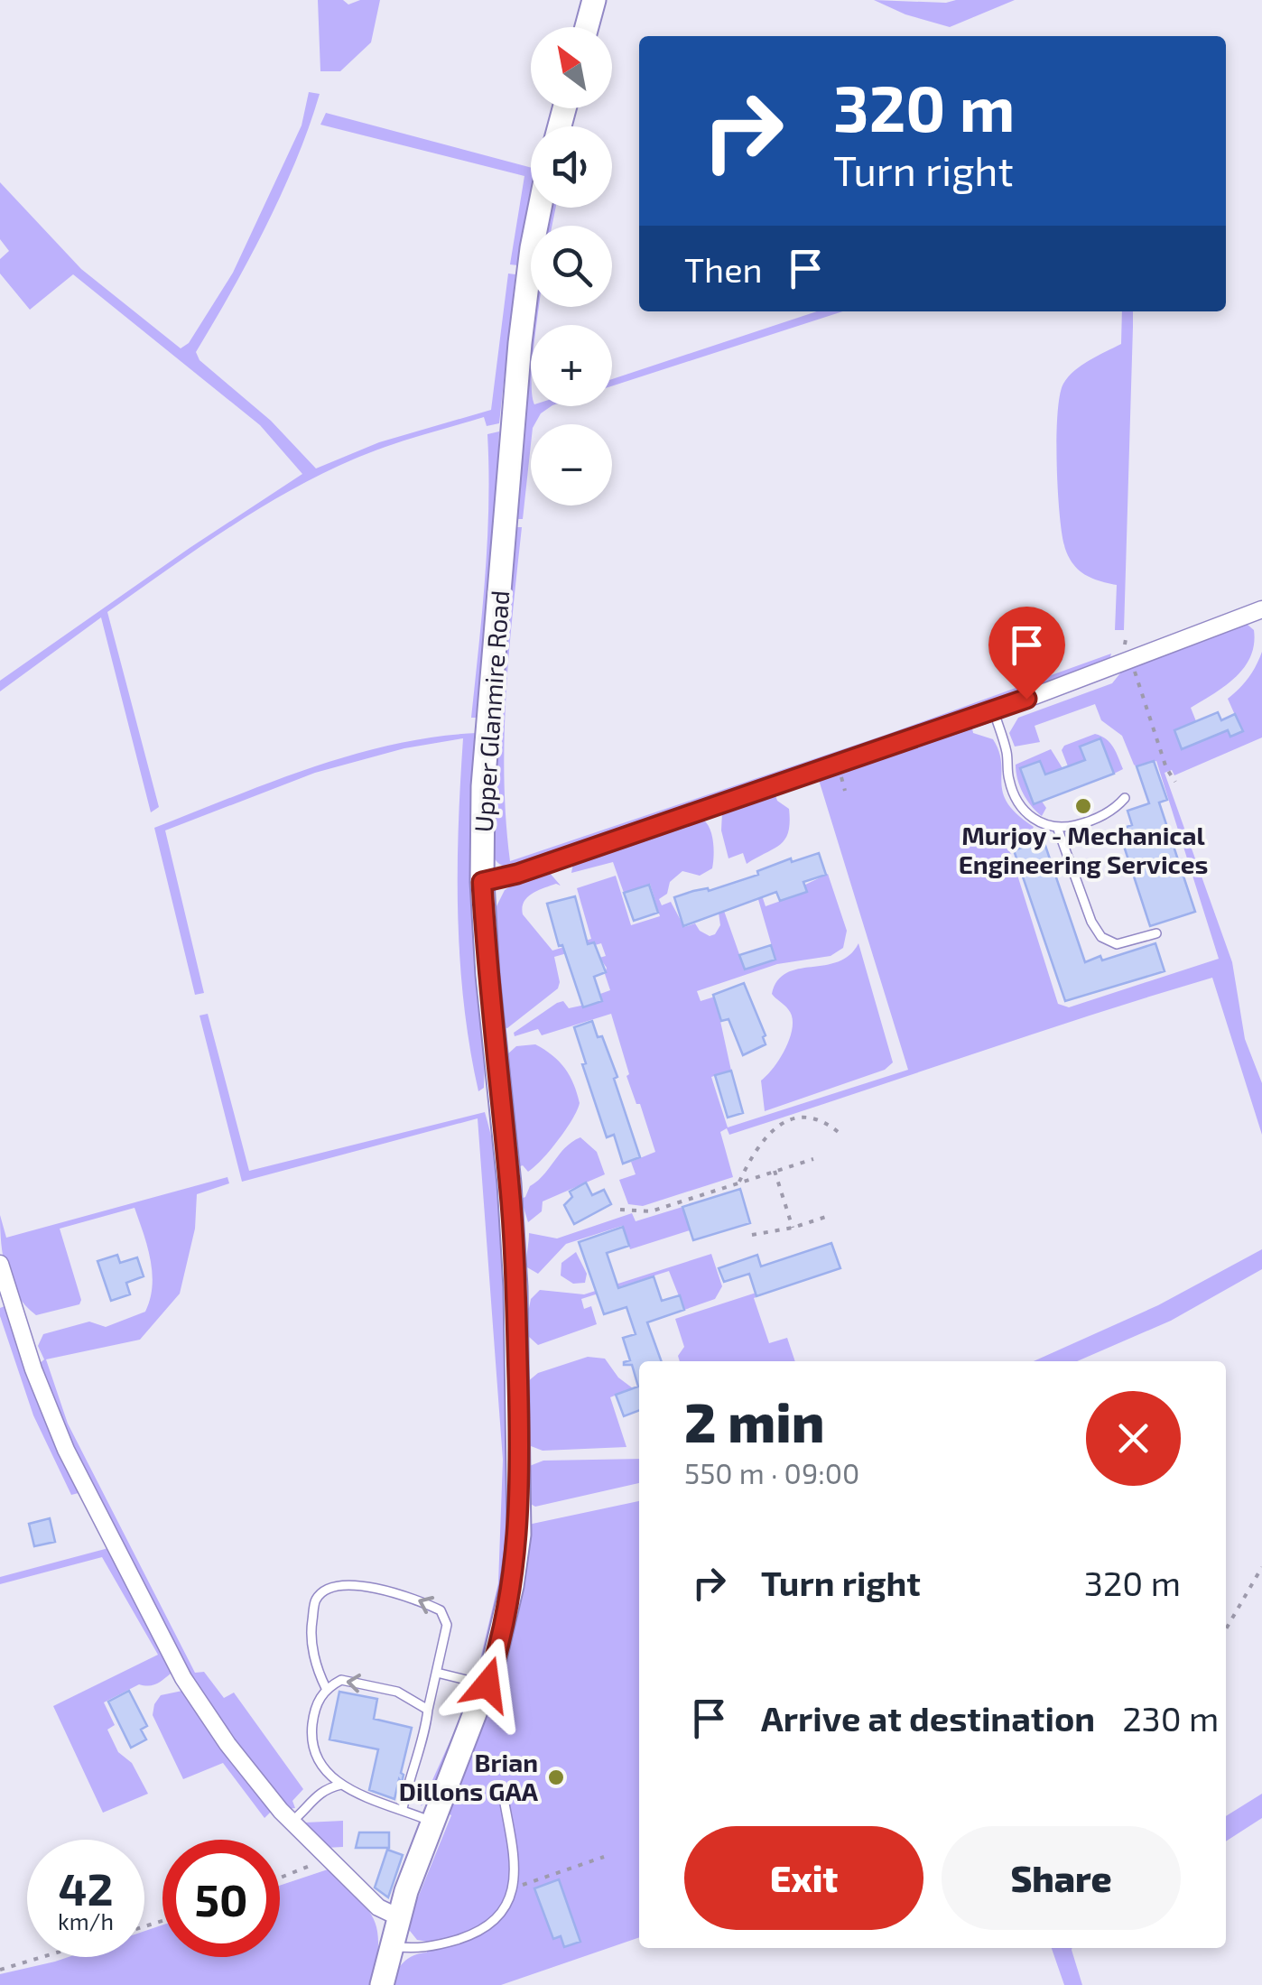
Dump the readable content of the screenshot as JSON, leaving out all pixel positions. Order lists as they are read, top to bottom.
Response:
{
  "streets": {
    "main road": ["Upper Glanmire Road"]
  },
  "places": ["Murjoy - Mechanical Engineering Services", "Brian Dillons GAA"],
  "north": "top left",
  "page": {
    "map_buttons": ["+", "−"],
    "turn": ["320 m", "Turn right"],
    "then": "Then",
    "heading": ["2 min", "550 m · 09:00"],
    "list": [
      {
        "name": "Turn right",
        "value": "320 m"
      },
      {
        "name": "Arrive at destination",
        "value": "230 m"
      }
    ],
    "buttons": ["Exit", "Share"],
    "speed": "42 km/h",
    "limit": "50"
  }
}
